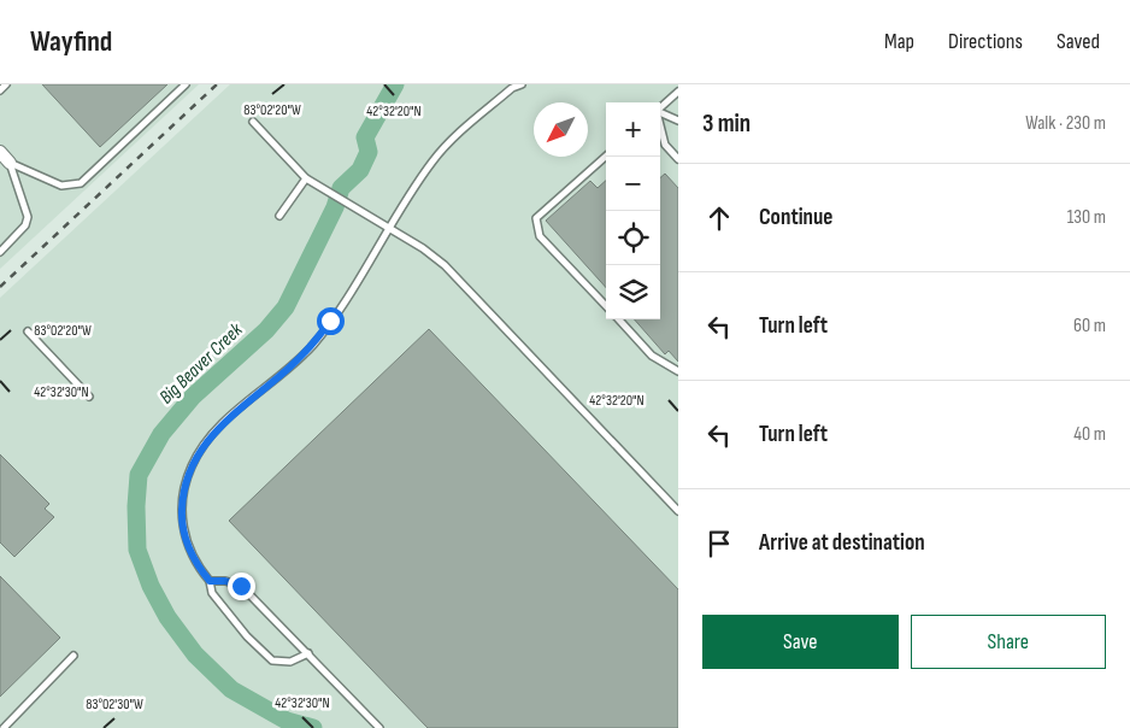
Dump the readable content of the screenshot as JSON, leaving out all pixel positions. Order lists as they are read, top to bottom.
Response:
{
  "water": ["Big Beaver Creek"],
  "north": "bottom left",
  "page": {
    "header": "Wayfind",
    "nav": ["Map", "Directions", "Saved"],
    "heading": ["3 min", "Walk · 230 m"],
    "map_buttons": ["+", "−"],
    "list": [
      ["Continue", "130 m"],
      ["Turn left", "60 m"],
      ["Turn left", "40 m"],
      "Arrive at destination"
    ],
    "buttons": ["Save", "Share"]
  },
  "coordinates": [
    "83°02'20\"W",
    "42°32'20\"N",
    "42°32'30\"N",
    "83°02'30\"W"
  ]
}
